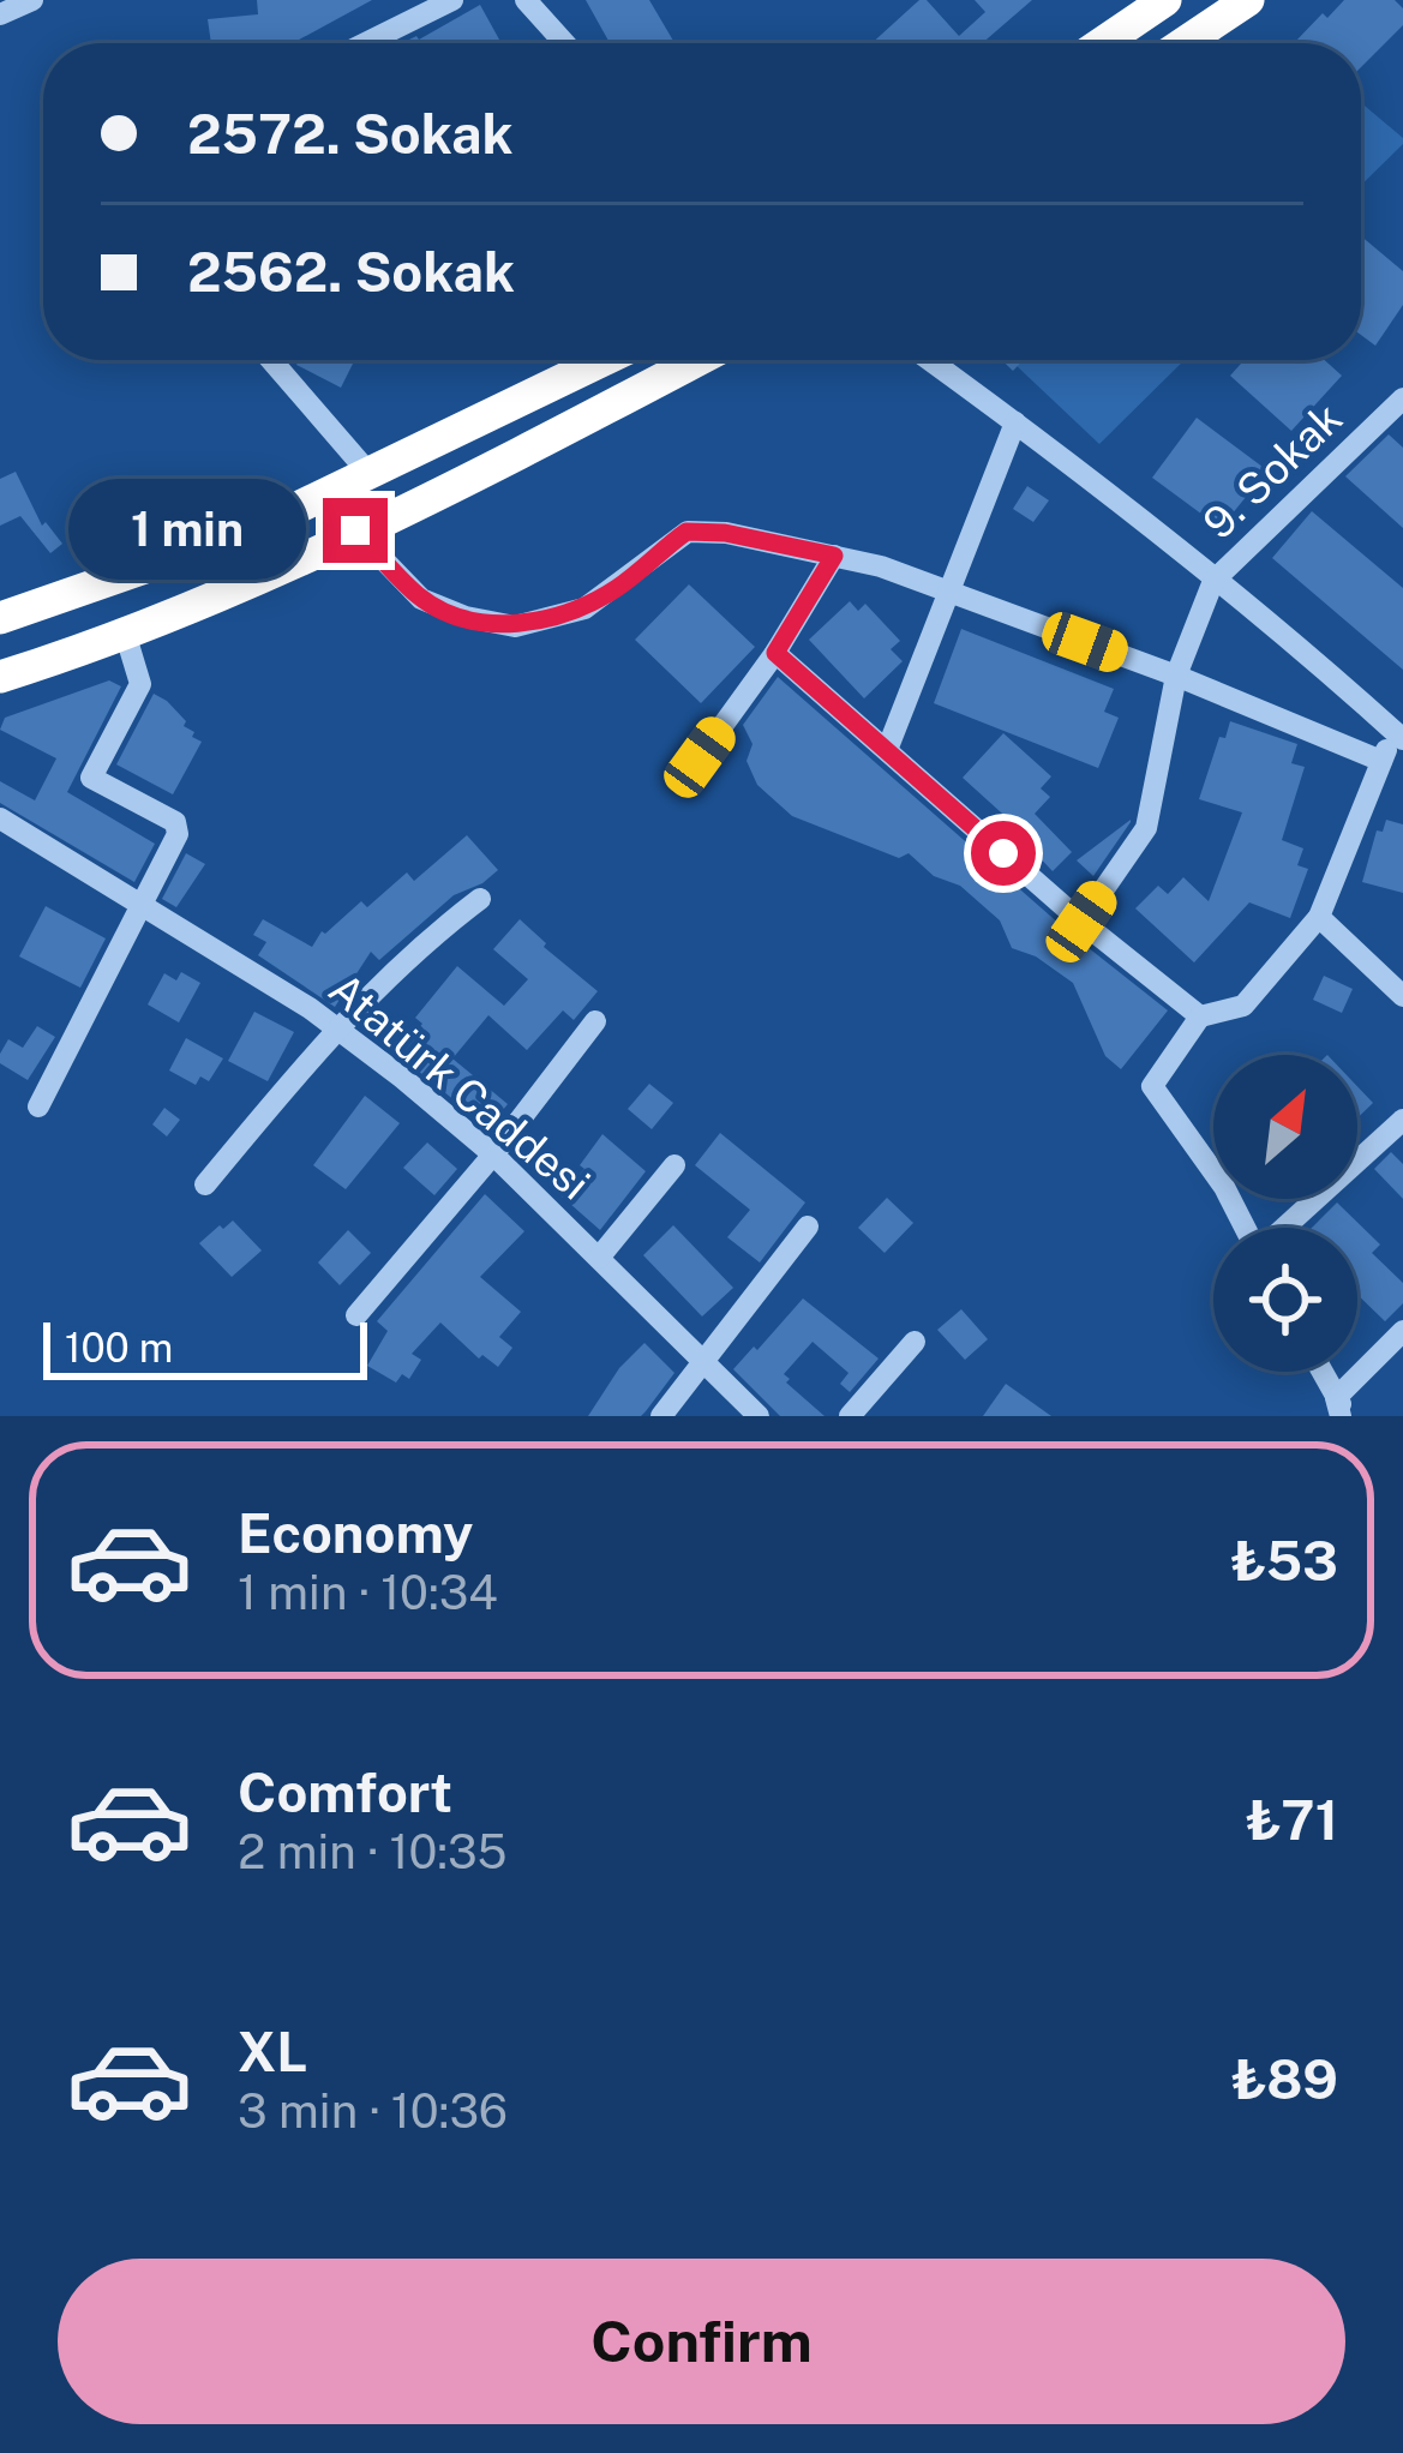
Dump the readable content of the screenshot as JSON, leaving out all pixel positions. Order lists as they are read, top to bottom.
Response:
{
  "streets": {
    "street": ["9. Sokak", "Atatürk Caddesi"]
  },
  "scale_bar": "100 m",
  "north": "top right",
  "page": {
    "banner": ["2572. Sokak", "2562. Sokak"],
    "bubble": "1 min",
    "scale": "100 m",
    "list": [
      {
        "name": "Economy",
        "note": "1 min · 10:34",
        "value": "₺53"
      },
      {
        "name": "Comfort",
        "note": "2 min · 10:35",
        "value": "₺71"
      },
      {
        "name": "XL",
        "note": "3 min · 10:36",
        "value": "₺89"
      }
    ],
    "buttons": "Confirm"
  }
}
